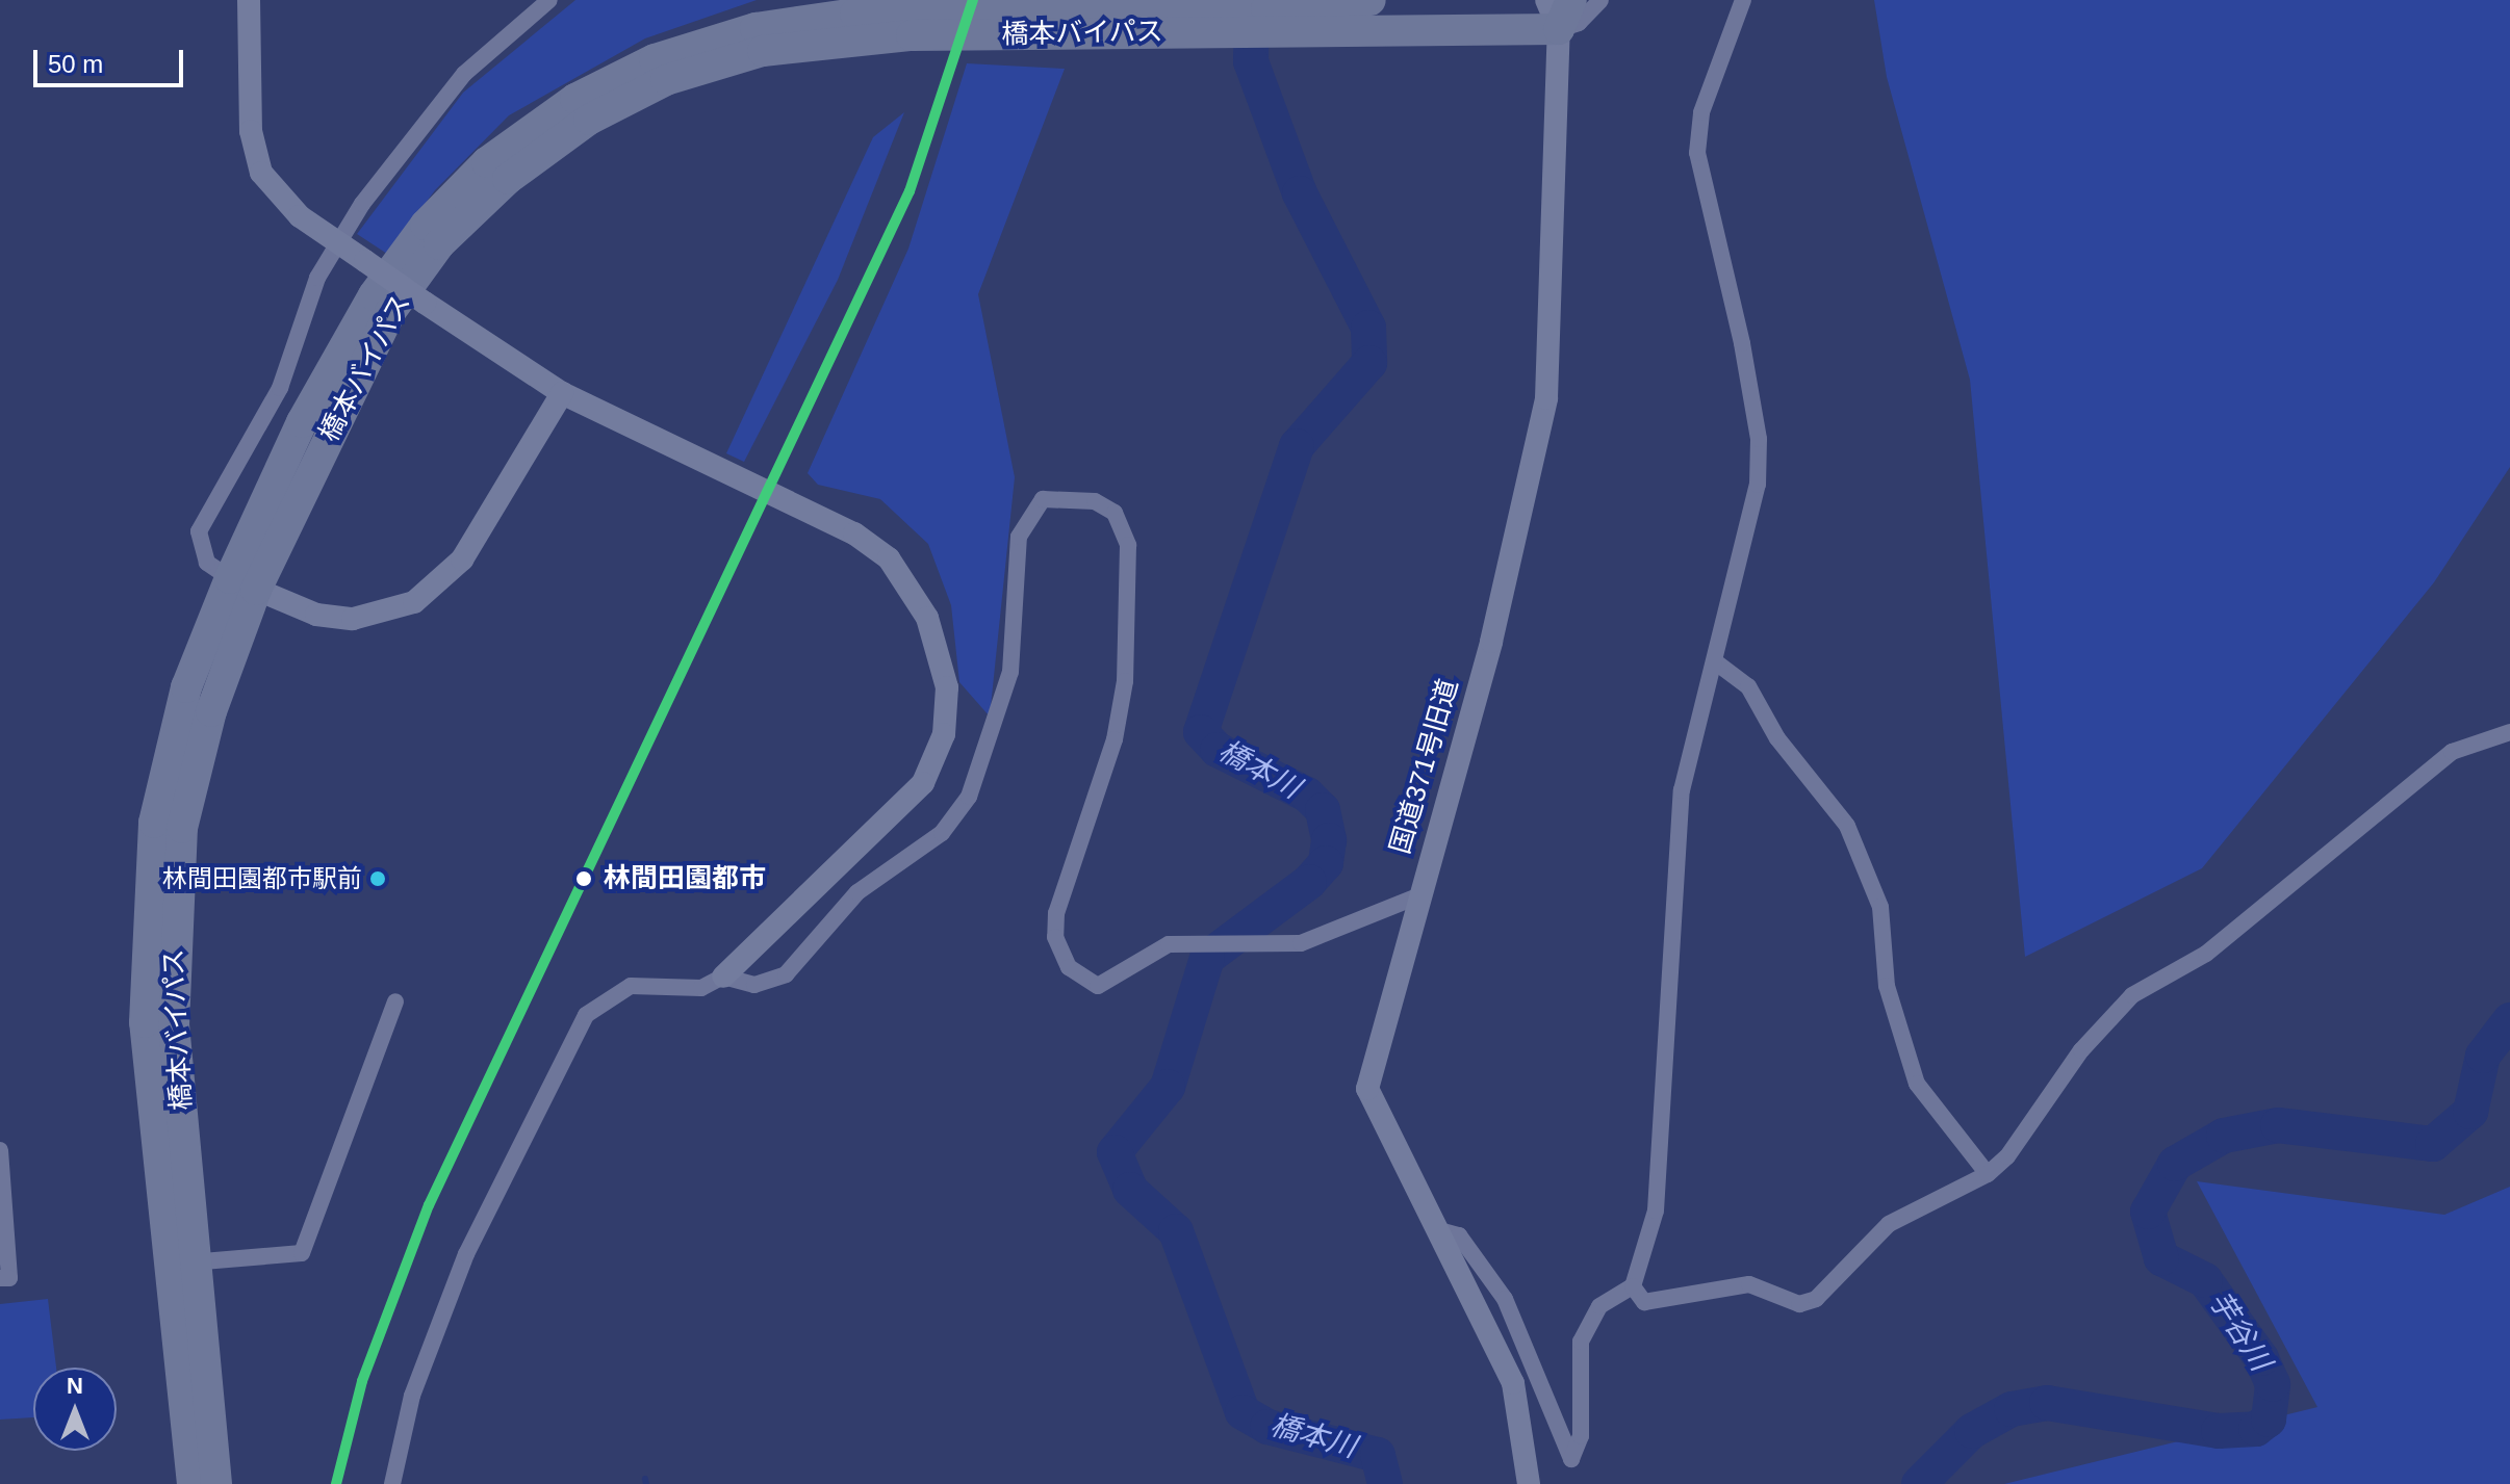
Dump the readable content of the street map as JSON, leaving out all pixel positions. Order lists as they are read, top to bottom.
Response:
{
  "streets": {
    "highway": ["橋本バイパス"],
    "street": ["国道371号旧道"]
  },
  "crossings": [
    ["橋本バイパス", "国道371号旧道"]
  ],
  "water": ["橋本川", "芋谷川"],
  "places": ["林間田園都市駅前", "林間田園都市"],
  "scale_bar": "50 m",
  "north": "top"
}
